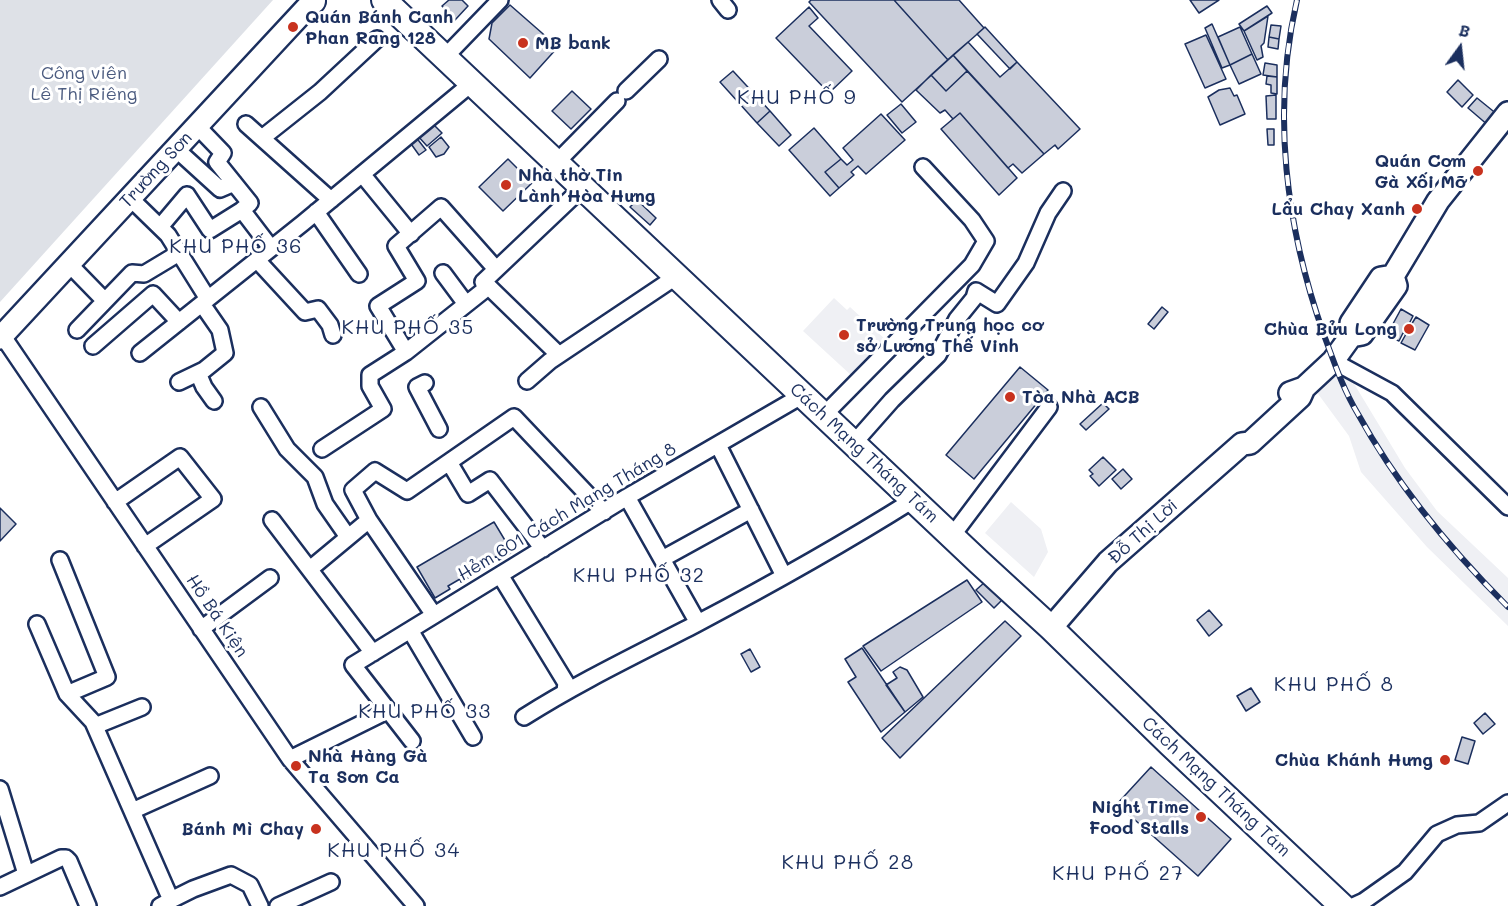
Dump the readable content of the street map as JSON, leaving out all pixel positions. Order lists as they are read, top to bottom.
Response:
{
  "streets": {
    "main road": ["Cách Mạng Tháng Tám"],
    "street": [
      "Trường Sơn",
      "Hẻm 601 Cách Mạng Tháng 8",
      "Đỗ Thị Lời",
      "Hồ Bá Kiện"
    ]
  },
  "crossings": [
    ["Trường Sơn", "Hồ Bá Kiện"],
    ["Cách Mạng Tháng Tám", "Hẻm 601 Cách Mạng Tháng 8"],
    ["Cách Mạng Tháng Tám", "Đỗ Thị Lời"]
  ],
  "districts": [
    "KHU PHỐ 9",
    "KHU PHỐ 36",
    "KHU PHỐ 35",
    "KHU PHỐ 32",
    "KHU PHỐ 8",
    "KHU PHỐ 33",
    "KHU PHỐ 34",
    "KHU PHỐ 28",
    "KHU PHỐ 27"
  ],
  "parks": ["Công viên Lê Thị Riêng"],
  "places": [
    "Quán Bánh Canh Phan Rang 128",
    "MB bank",
    "Quán Cơm Gà Xối Mỡ",
    "Nhà thờ Tin Lành Hòa Hưng",
    "Lẩu Chay Xanh",
    "Chùa Bửu Long",
    "Trường Trung học cơ sở Lương Thế Vinh",
    "Tòa Nhà ACB",
    "Chùa Khánh Hưng",
    "Nhà Hàng Gà Ta Sơn Ca",
    "Night Time Food Stalls",
    "Bánh Mì Chay"
  ],
  "north": "top"
}
